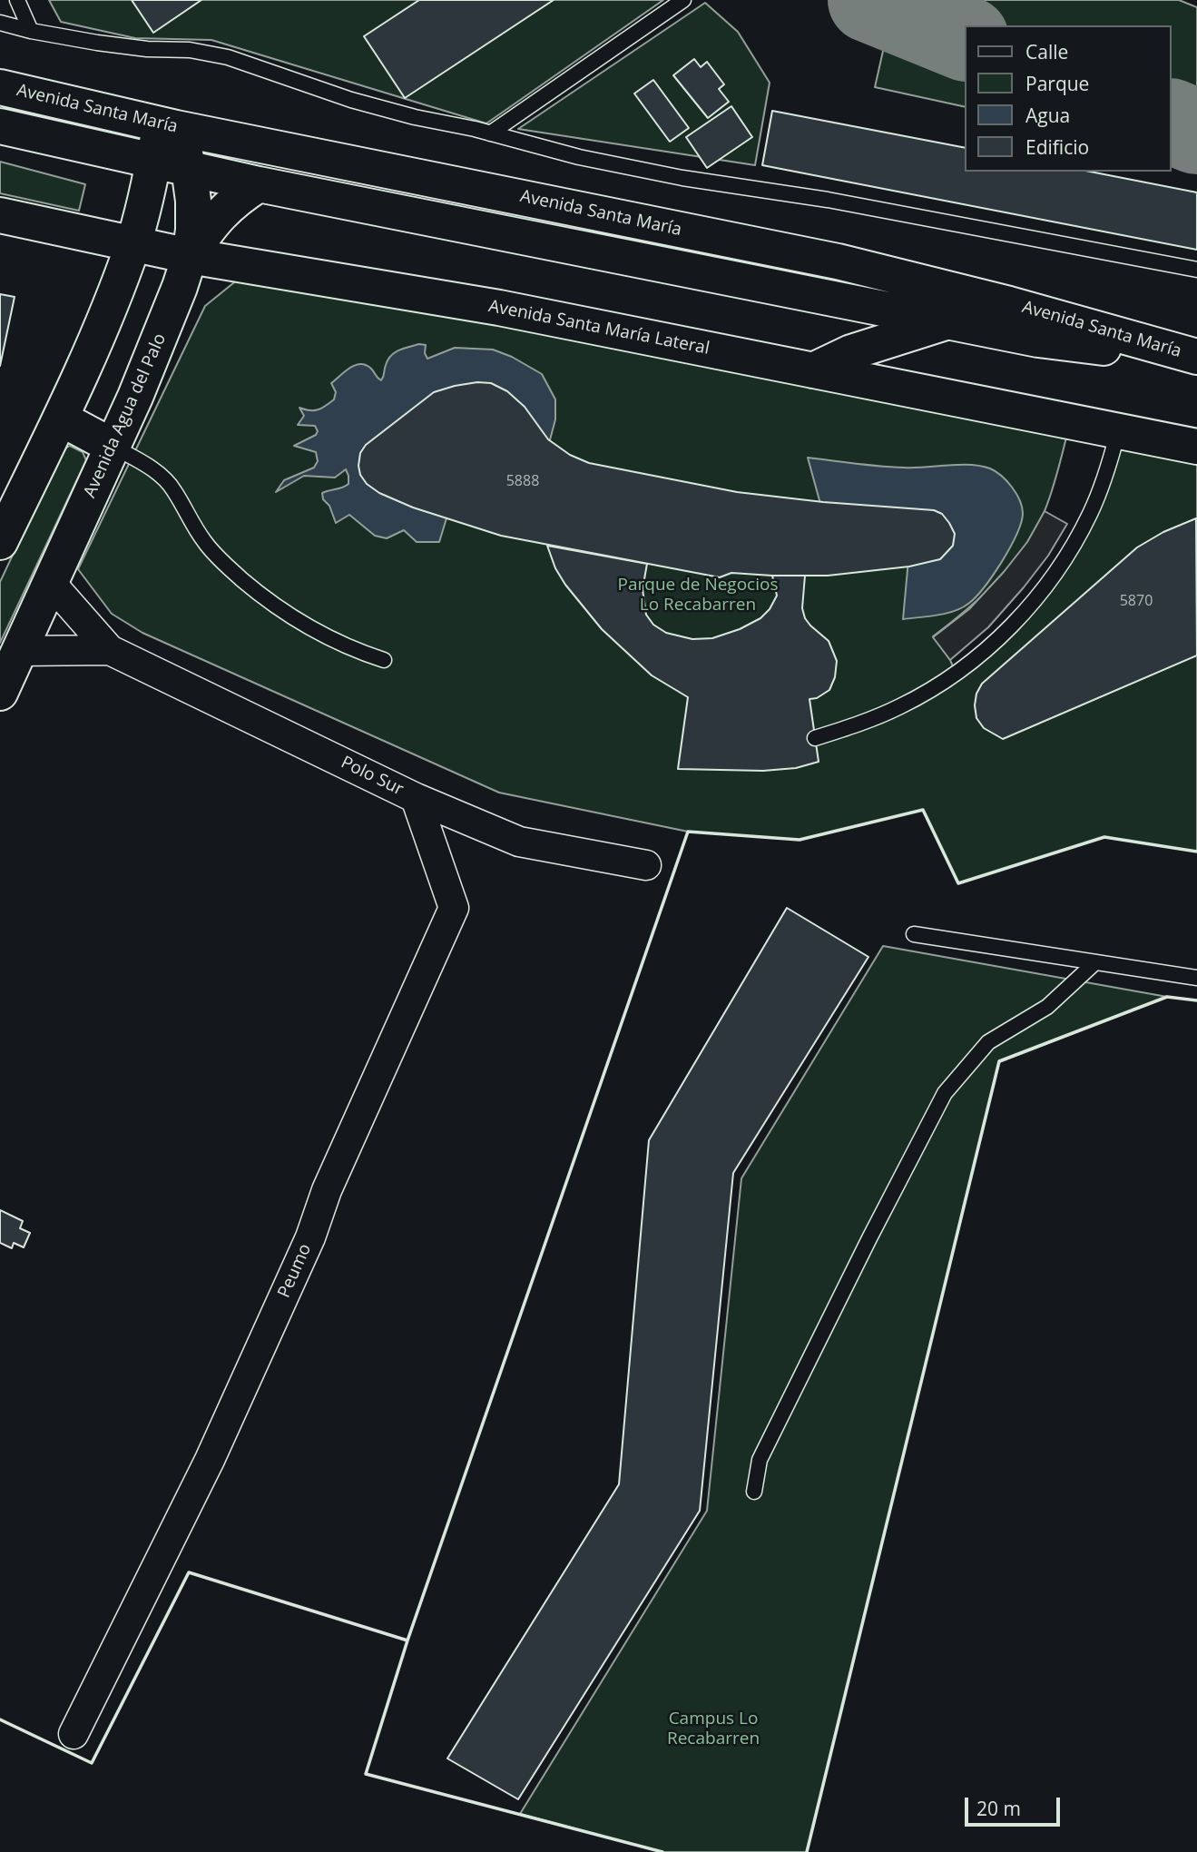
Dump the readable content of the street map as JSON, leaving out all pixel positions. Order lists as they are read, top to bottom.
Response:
{
  "streets": {
    "main road": ["Avenida Santa María", "Avenida Santa María Lateral", "Avenida Agua del Palo"],
    "street": ["Polo Sur", "Peumo"]
  },
  "crossings": [
    ["Avenida Santa María", "Avenida Agua del Palo"],
    ["Avenida Santa María Lateral", "Avenida Agua del Palo"],
    ["Avenida Agua del Palo", "Polo Sur"],
    ["Polo Sur", "Peumo"]
  ],
  "parks": ["Parque de Negocios Lo Recabarren", "Campus Lo Recabarren"],
  "house_numbers": ["5888", "5870"],
  "legend": [
    "Calle",
    "Parque",
    "Agua",
    "Edificio"
  ],
  "scale_bar": "20 m"
}
